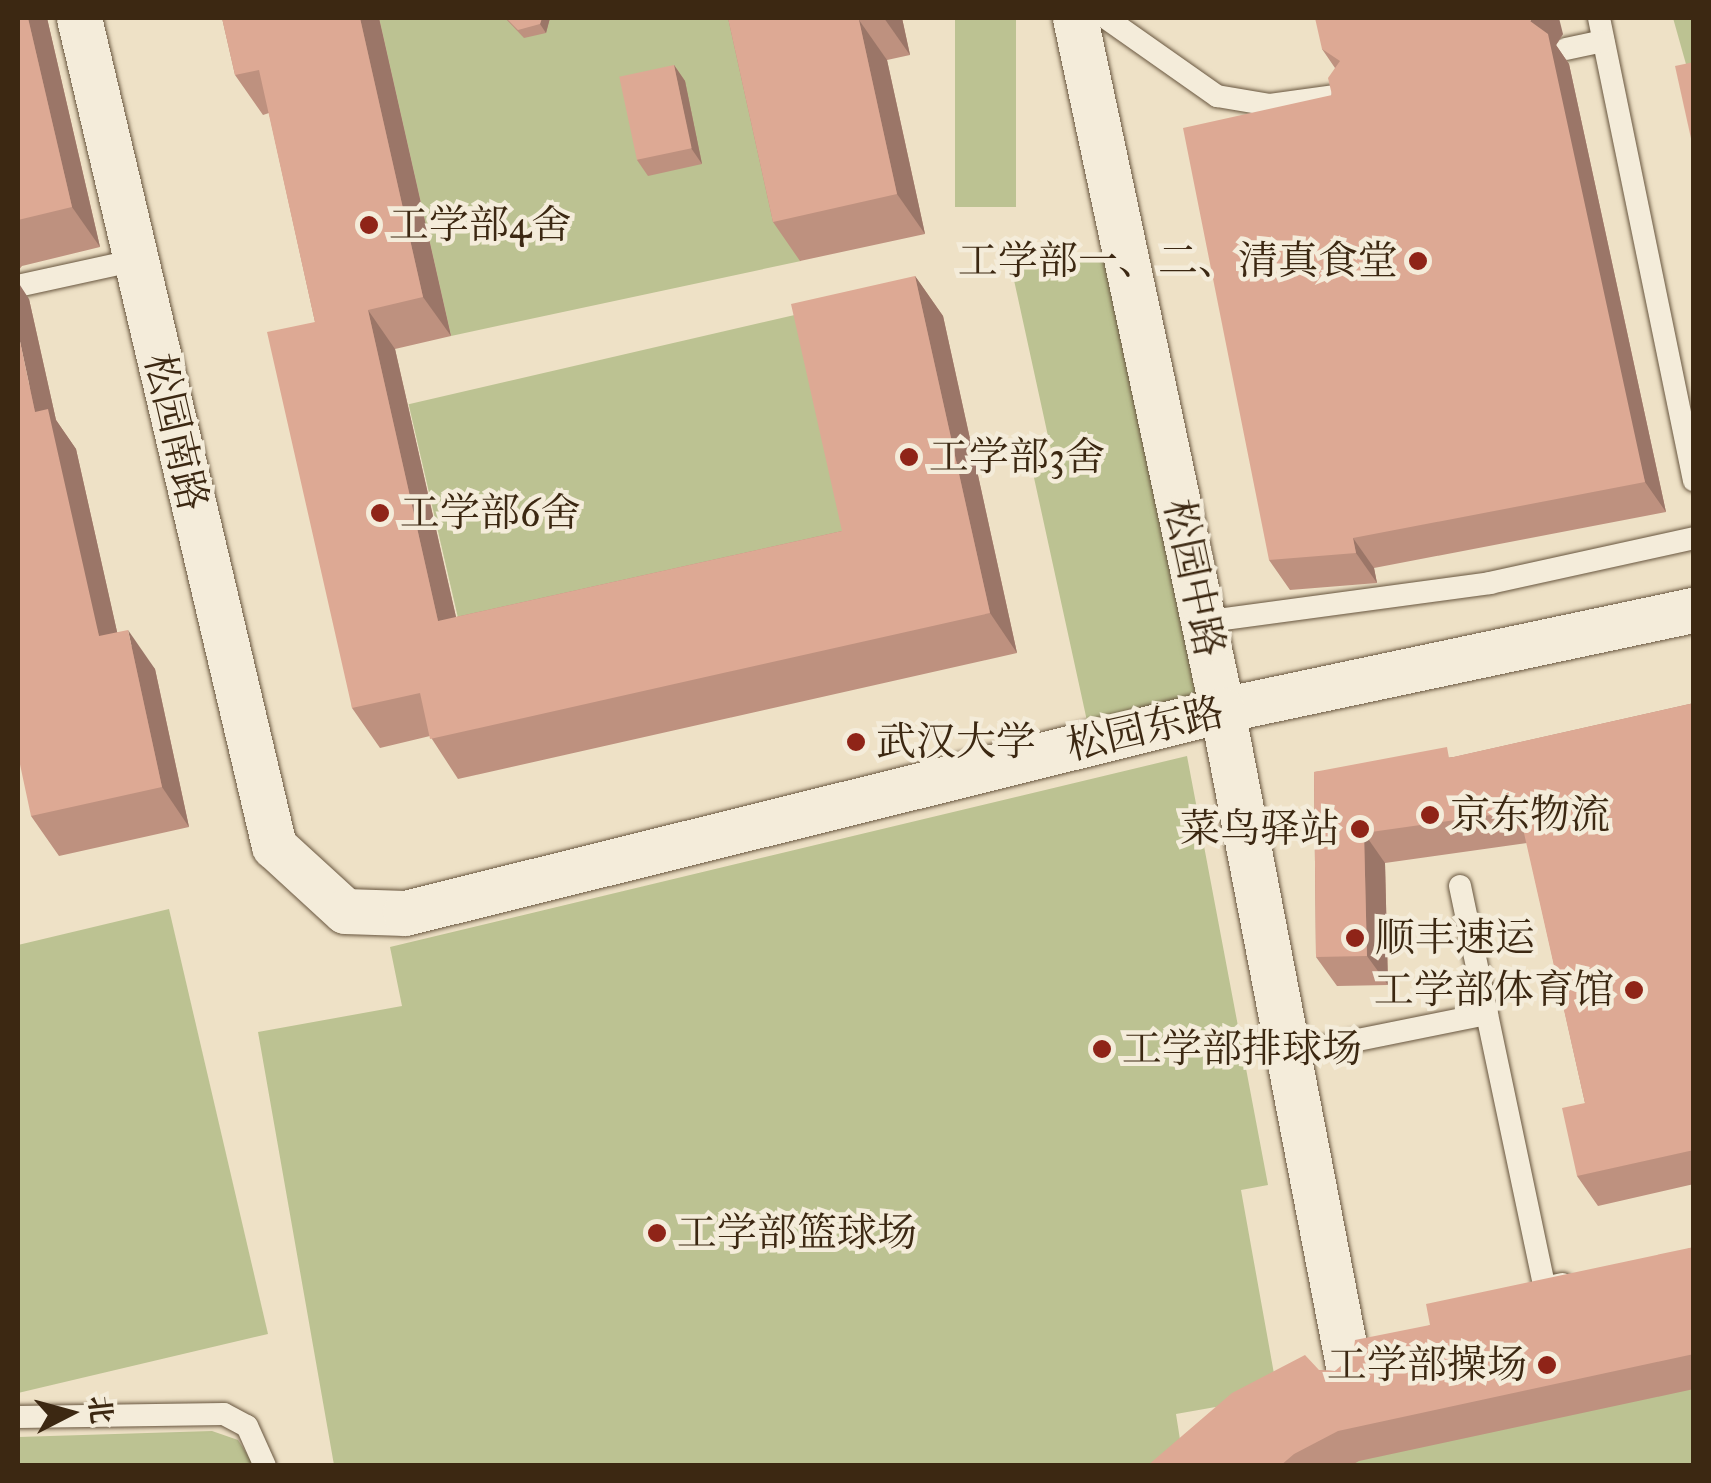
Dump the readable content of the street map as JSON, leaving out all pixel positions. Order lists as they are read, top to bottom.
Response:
{
  "streets": {
    "street": ["松园南路", "松园中路", "松园东路"]
  },
  "crossings": [
    ["松园南路", "松园东路"],
    ["松园中路", "松园东路"]
  ],
  "places": [
    "工学部4舍",
    "工学部一、二、清真食堂",
    "工学部3舍",
    "工学部6舍",
    "武汉大学",
    "京东物流",
    "菜鸟驿站",
    "顺丰速运",
    "工学部体育馆",
    "工学部排球场",
    "工学部篮球场",
    "工学部操场"
  ],
  "north": "right"
}
